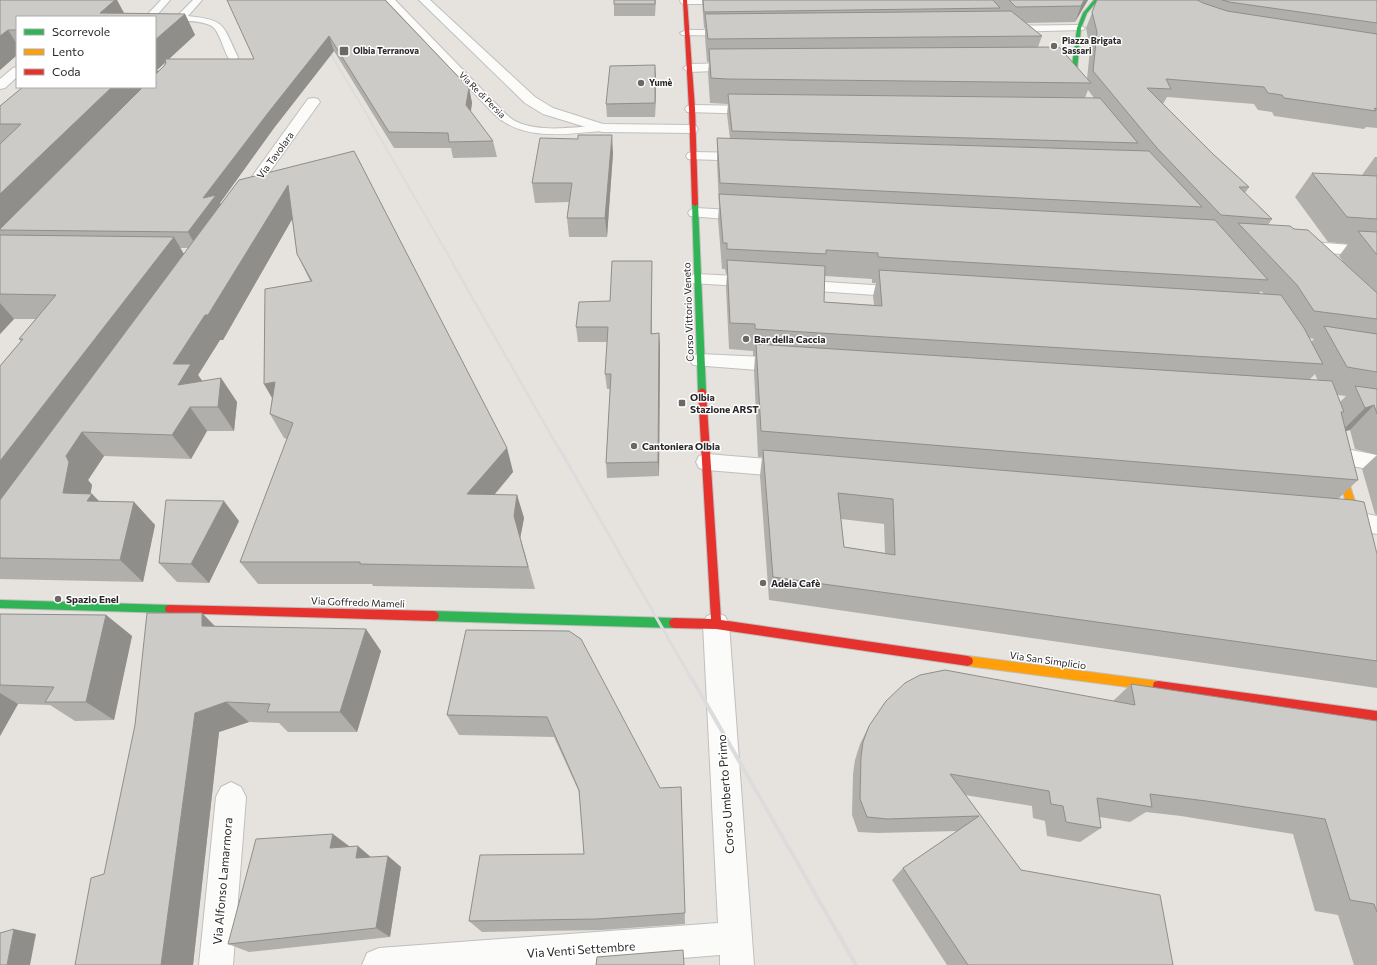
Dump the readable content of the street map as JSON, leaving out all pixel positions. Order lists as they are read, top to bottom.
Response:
{
  "streets": {
    "main road": ["Corso Vittorio Veneto", "Via Goffredo Mameli", "Via San Simplicio"],
    "street": [
      "Via Re di Persia",
      "Via Tavolara",
      "Corso Umberto Primo",
      "Via Alfonso Lamarmora",
      "Via Venti Settembre"
    ]
  },
  "crossings": [
    ["Via Re di Persia", "Corso Vittorio Veneto"],
    ["Corso Vittorio Veneto", "Via Goffredo Mameli"],
    ["Corso Vittorio Veneto", "Via San Simplicio"],
    ["Corso Vittorio Veneto", "Corso Umberto Primo"],
    ["Via Goffredo Mameli", "Via San Simplicio"],
    ["Via Goffredo Mameli", "Corso Umberto Primo"],
    ["Via San Simplicio", "Corso Umberto Primo"],
    ["Corso Umberto Primo", "Via Venti Settembre"]
  ],
  "places": {
    "other": [
      "Piazza Brigata Sassari",
      "Yumè",
      "Bar della Caccia",
      "Cantoniera Olbia",
      "Adela Cafè",
      "Spazio Enel"
    ],
    "transit": ["Olbia Terranova", "Olbia Stazione ARST"]
  },
  "legend": ["Scorrevole", "Lento", "Coda"]
}
